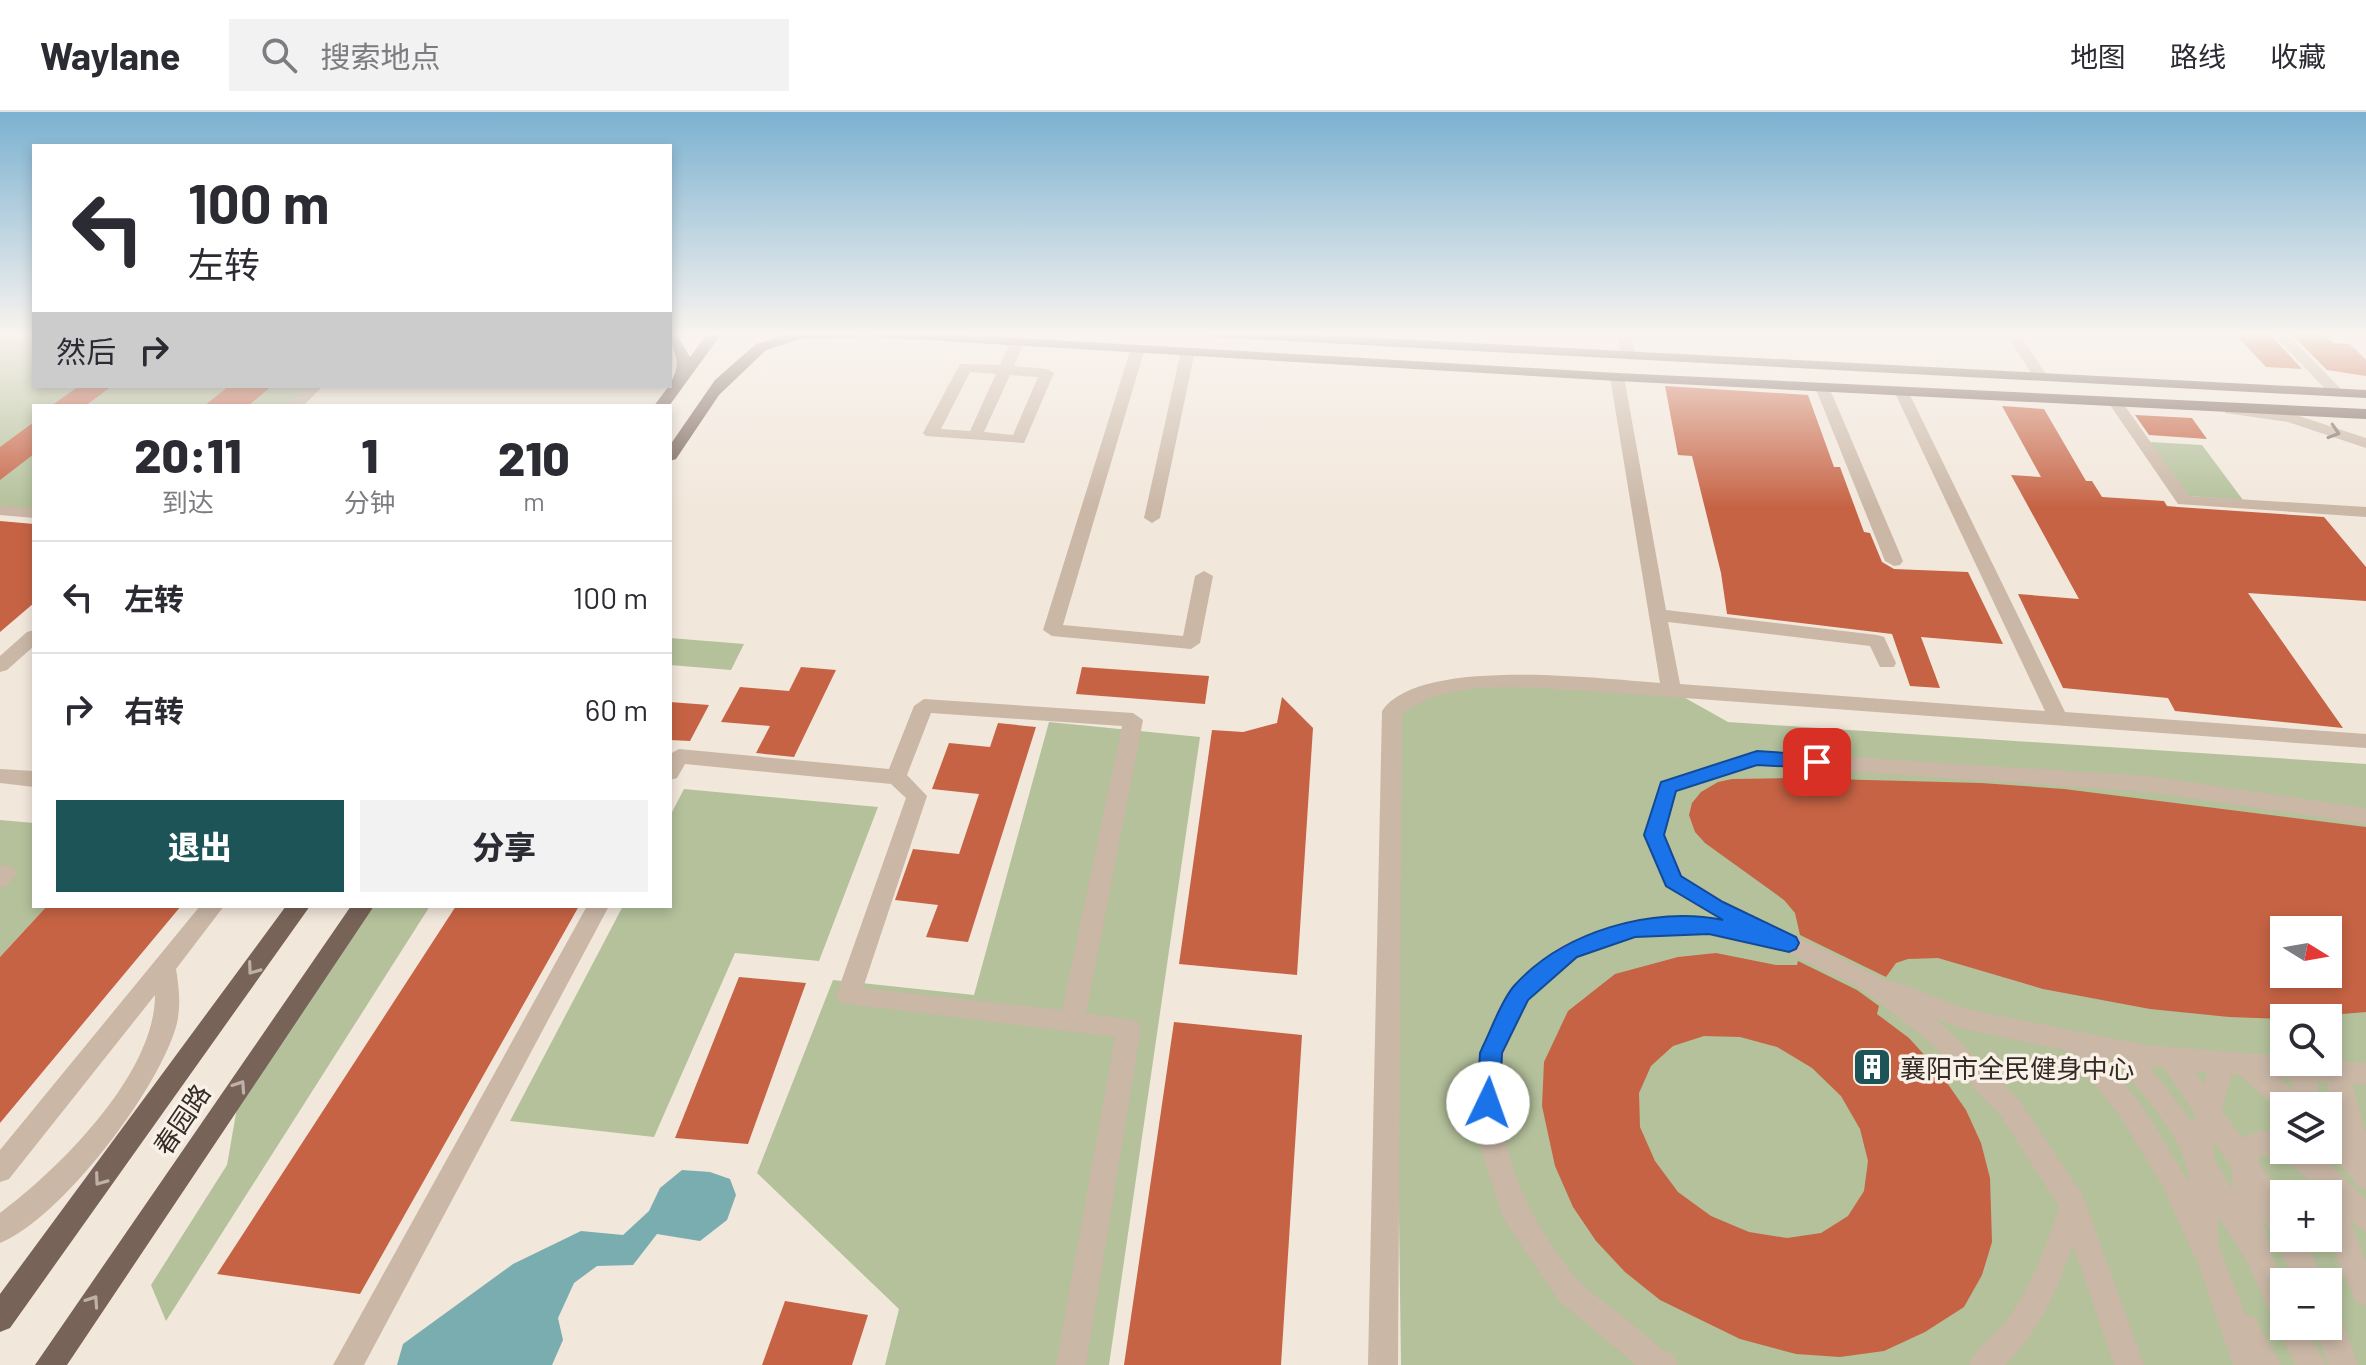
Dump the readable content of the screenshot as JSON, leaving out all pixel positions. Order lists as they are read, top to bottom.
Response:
{
  "streets": {
    "main road": ["春园路"]
  },
  "places": {
    "building": ["襄阳市全民健身中心"]
  },
  "north": "right",
  "page": {
    "header": "Waylane",
    "search": "搜索地点",
    "nav": ["地图", "路线", "收藏"],
    "turn": ["100 m", "左转"],
    "then": "然后",
    "eta": [
      "20:11",
      "到达",
      "1",
      "分钟",
      "210",
      "m"
    ],
    "list": [
      {
        "name": "左转",
        "value": "100 m"
      },
      {
        "name": "右转",
        "value": "60 m"
      }
    ],
    "buttons": ["退出", "分享"],
    "map_buttons": ["+", "−"]
  }
}
